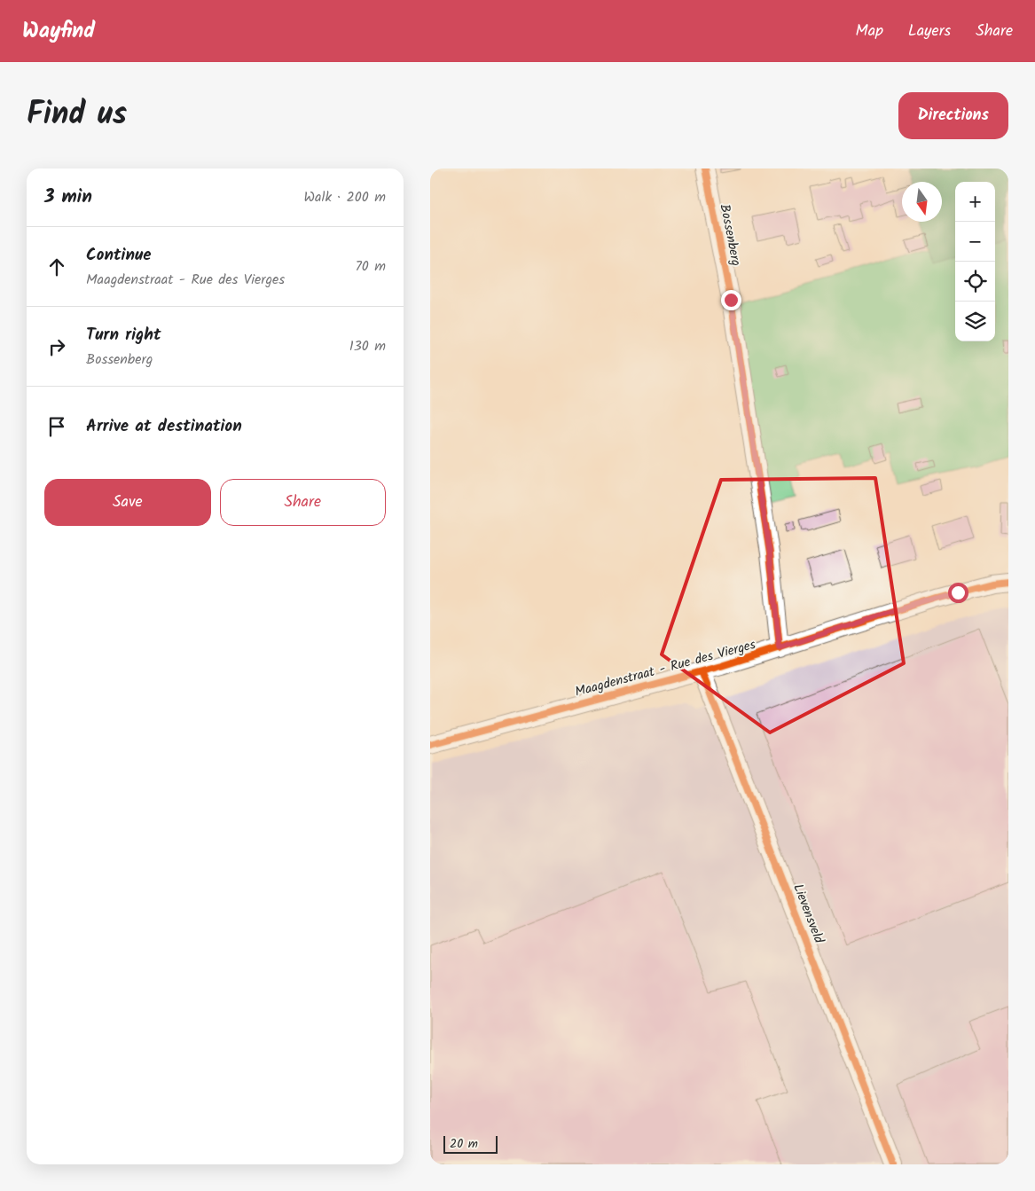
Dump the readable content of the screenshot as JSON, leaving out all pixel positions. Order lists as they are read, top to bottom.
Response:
{
  "streets": {
    "street": ["Bossenberg", "Maagdenstraat - Rue des Vierges", "Lievensveld"]
  },
  "crossings": [
    ["Bossenberg", "Maagdenstraat - Rue des Vierges"],
    ["Maagdenstraat - Rue des Vierges", "Lievensveld"]
  ],
  "scale_bar": "20 m",
  "north": "bottom",
  "page": {
    "header": "Wayfind",
    "nav": ["Map", "Layers", "Share"],
    "title": "Find us",
    "buttons": [
      "Directions",
      ["Save", "Share"]
    ],
    "heading": ["3 min", "Walk · 200 m"],
    "map_buttons": ["+", "−"],
    "list": [
      ["Continue", "Maagdenstraat - Rue des Vierges", "70 m"],
      ["Turn right", "Bossenberg", "130 m"],
      "Arrive at destination"
    ],
    "scale": "20 m"
  }
}
